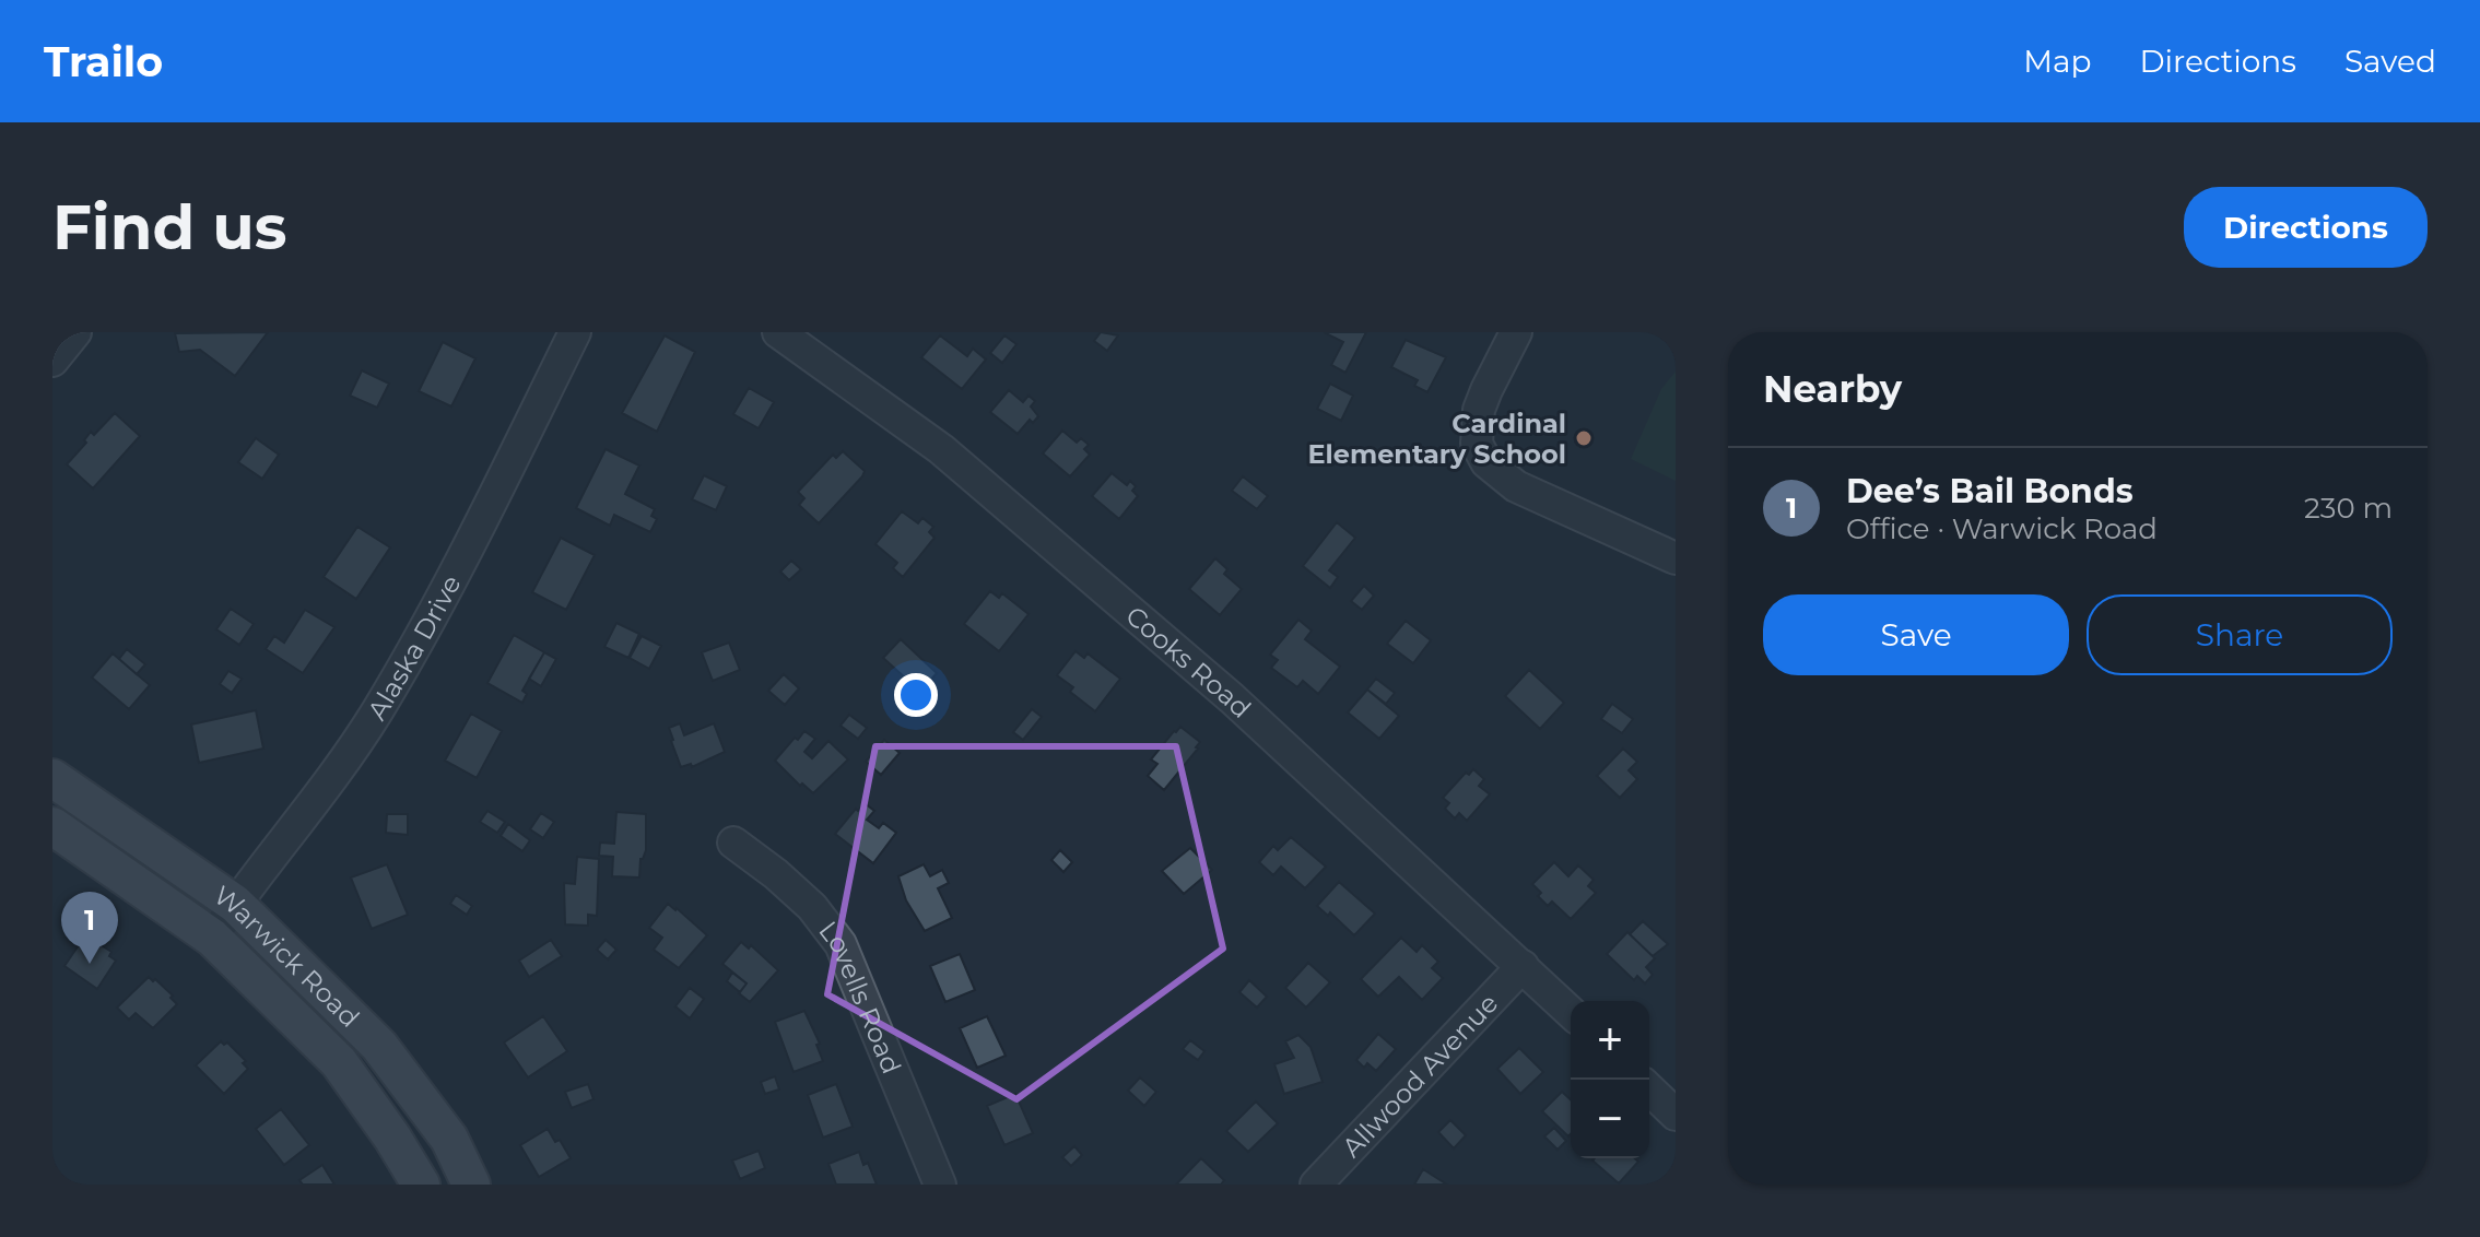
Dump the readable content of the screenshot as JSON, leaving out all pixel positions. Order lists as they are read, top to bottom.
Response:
{
  "streets": {
    "main road": ["Warwick Road"],
    "street": [
      "Alaska Drive",
      "Cooks Road",
      "Lovells Road",
      "Allwood Avenue"
    ]
  },
  "crossings": [
    ["Alaska Drive", "Warwick Road"],
    ["Cooks Road", "Allwood Avenue"]
  ],
  "places": ["Cardinal Elementary School"],
  "page": {
    "header": "Trailo",
    "nav": ["Map", "Directions", "Saved"],
    "buttons": [
      "Directions",
      ["Save", "Share"]
    ],
    "title": "Find us",
    "heading": "Nearby",
    "list": [
      {
        "mark": "1",
        "name": "Dee’s Bail Bonds",
        "note": "Office · Warwick Road",
        "value": "230 m"
      }
    ],
    "pins": "1",
    "map_buttons": ["+", "−"]
  }
}
